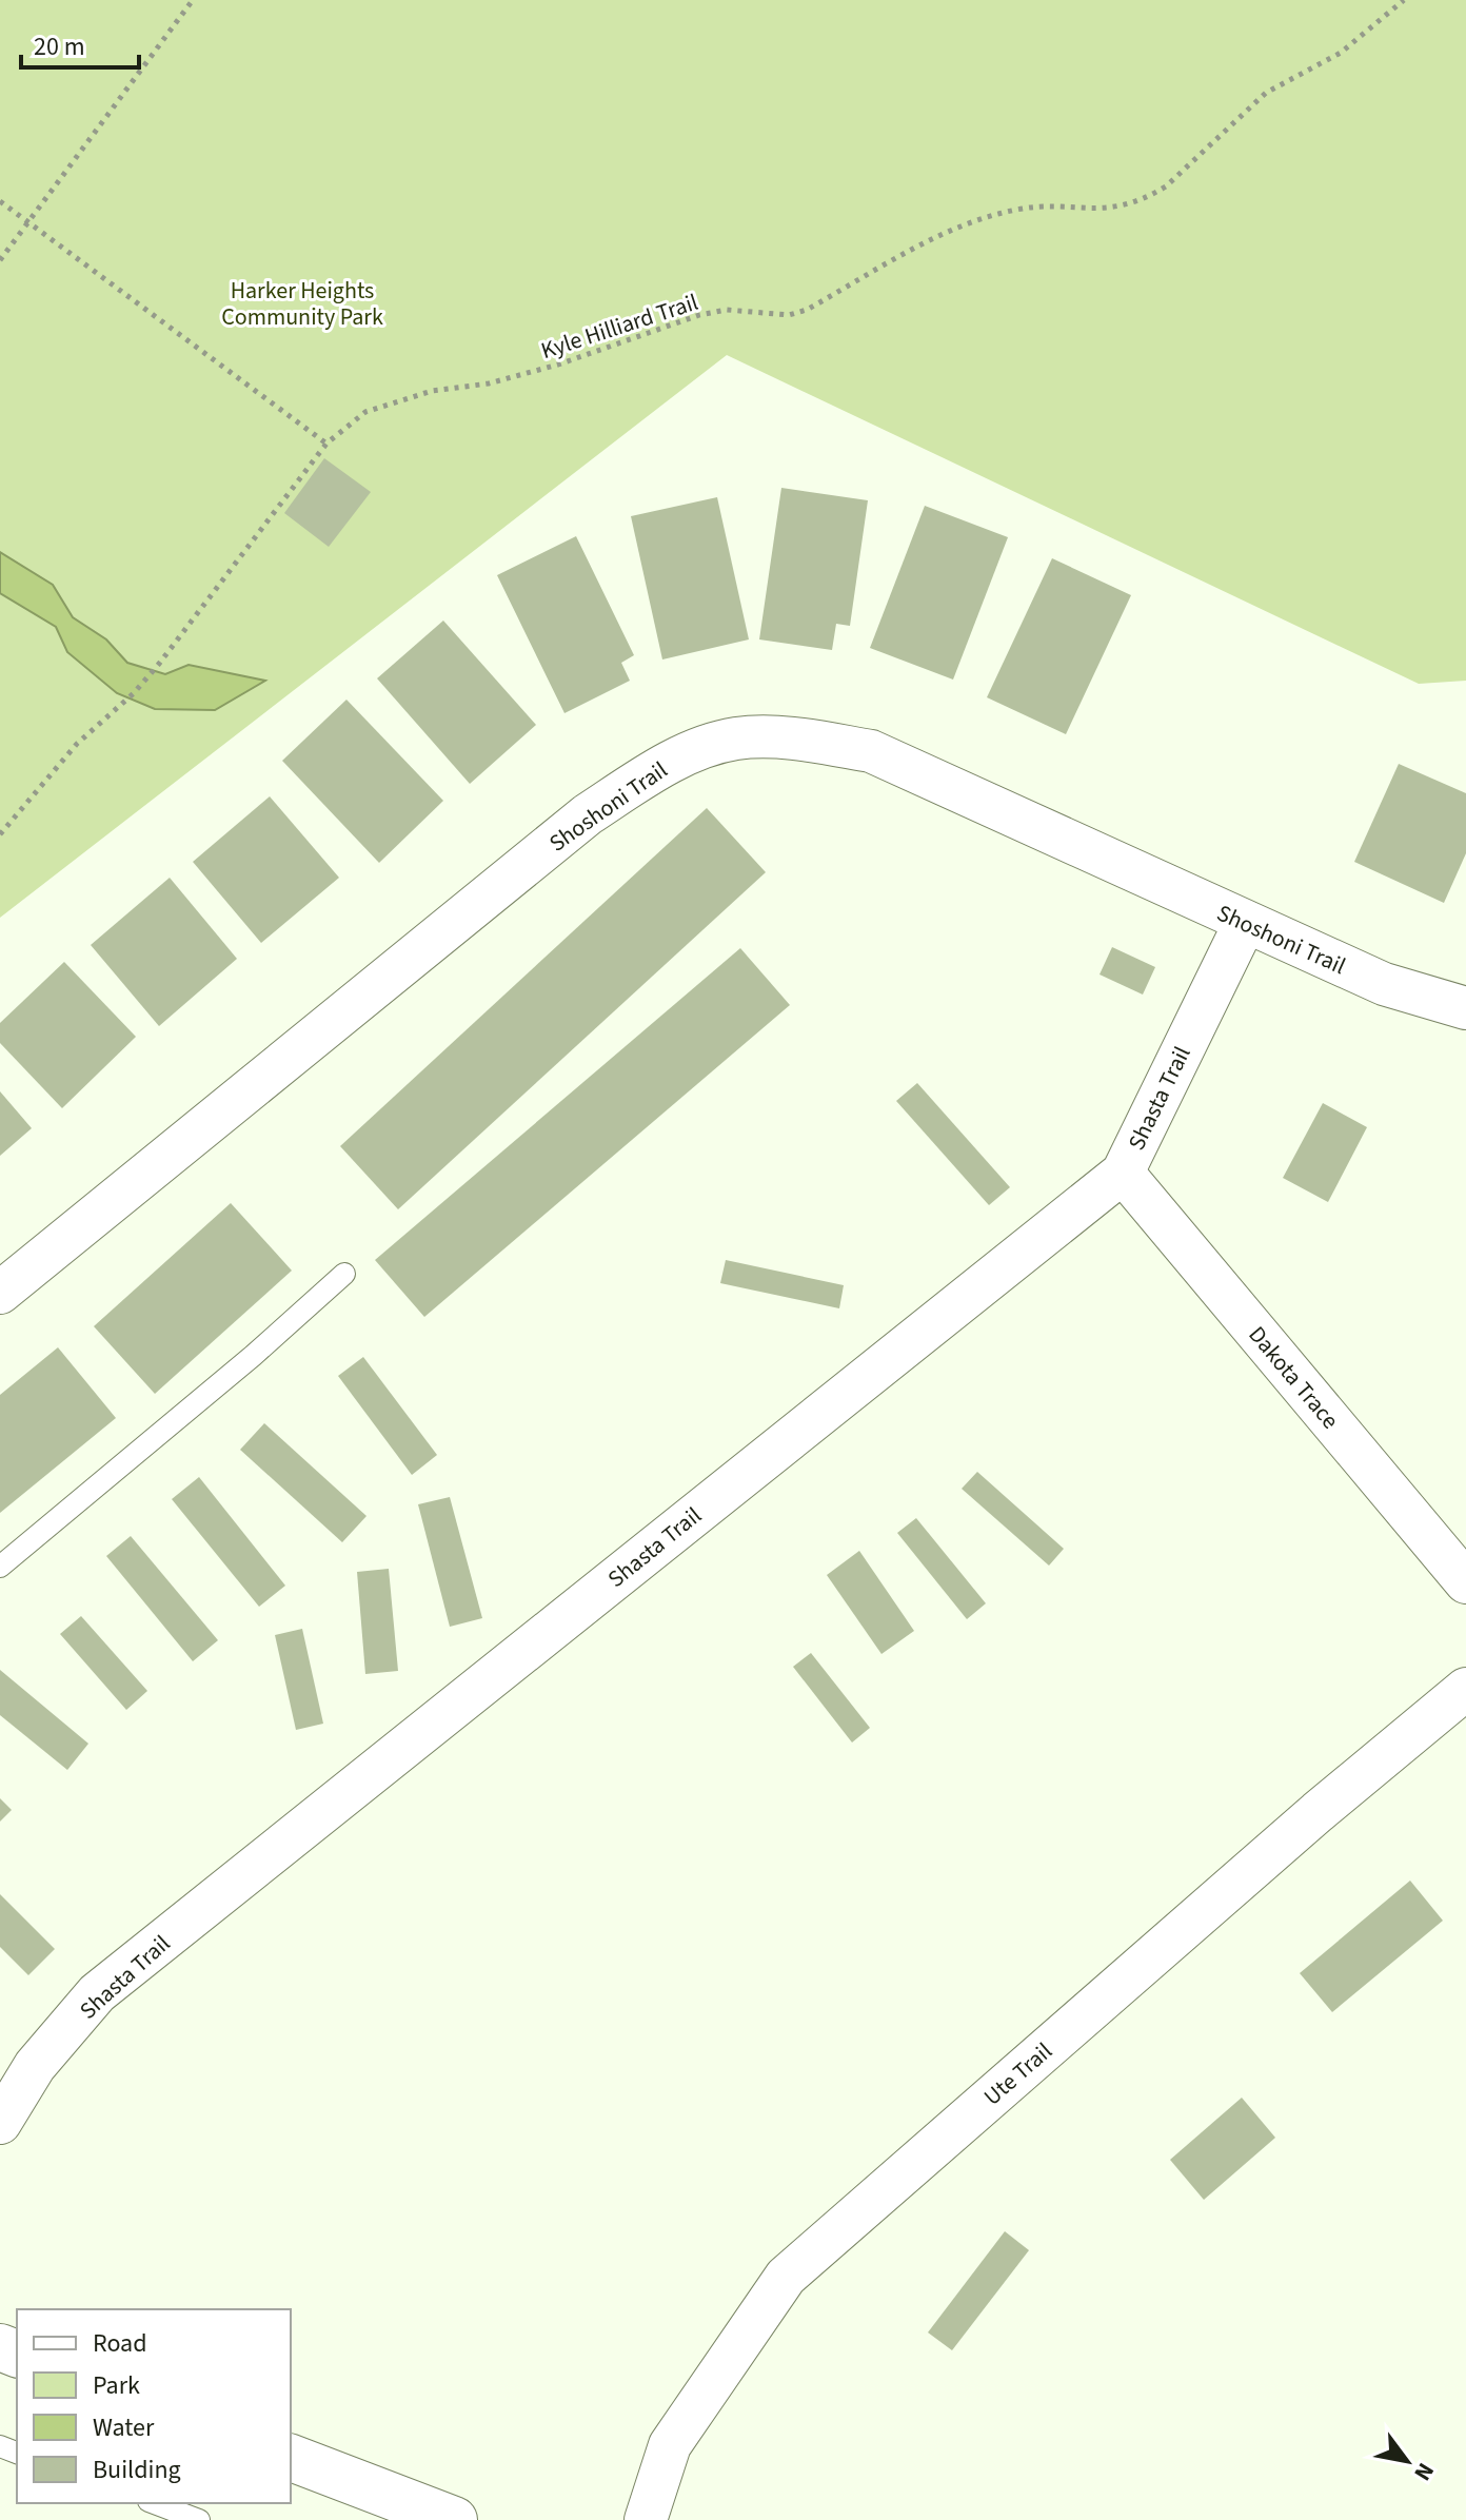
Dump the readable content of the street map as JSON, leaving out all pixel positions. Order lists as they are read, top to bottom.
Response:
{
  "streets": {
    "street": [
      "Shoshoni Trail",
      "Shasta Trail",
      "Dakota Trace",
      "Ute Trail"
    ],
    "path": ["Kyle Hilliard Trail"]
  },
  "crossings": [
    ["Shoshoni Trail", "Shasta Trail"],
    ["Shasta Trail", "Dakota Trace"]
  ],
  "parks": ["Harker Heights Community Park"],
  "legend": [
    "Road",
    "Park",
    "Water",
    "Building"
  ],
  "scale_bar": "20 m",
  "north": "bottom right"
}
